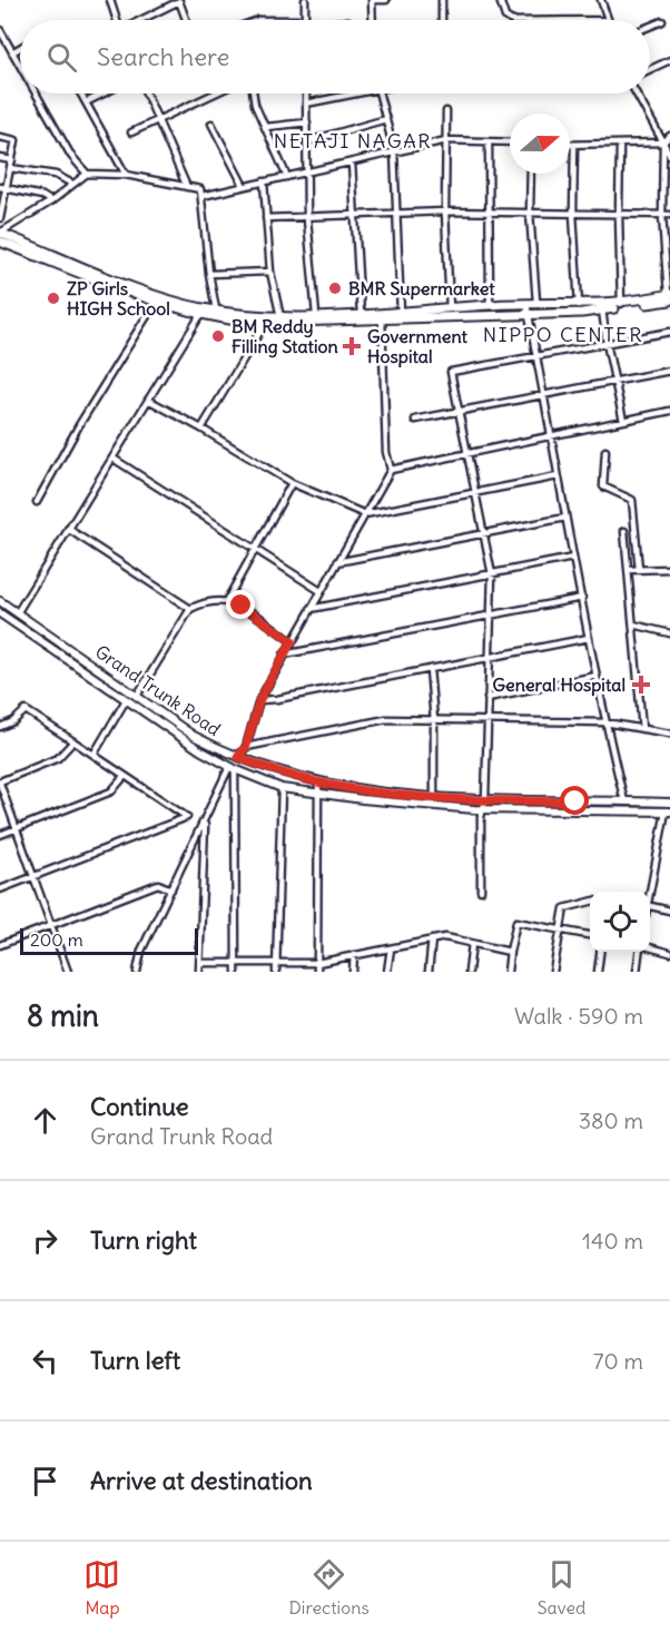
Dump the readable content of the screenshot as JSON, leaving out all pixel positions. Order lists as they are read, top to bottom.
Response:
{
  "streets": {
    "main road": ["Grand Trunk Road"]
  },
  "districts": ["NETAJI NAGAR", "NIPPO CENTER"],
  "places": {
    "other": ["BMR Supermarket", "ZP Girls HIGH School", "BM Reddy Filling Station"],
    "health": ["Government Hospital", "General Hospital"]
  },
  "scale_bar": "200 m",
  "north": "right",
  "page": {
    "search": "Search here",
    "scale": "200 m",
    "heading": ["8 min", "Walk · 590 m"],
    "list": [
      ["Continue", "Grand Trunk Road", "380 m"],
      ["Turn right", "140 m"],
      ["Turn left", "70 m"],
      "Arrive at destination"
    ],
    "nav": ["Map", "Directions", "Saved"]
  }
}
